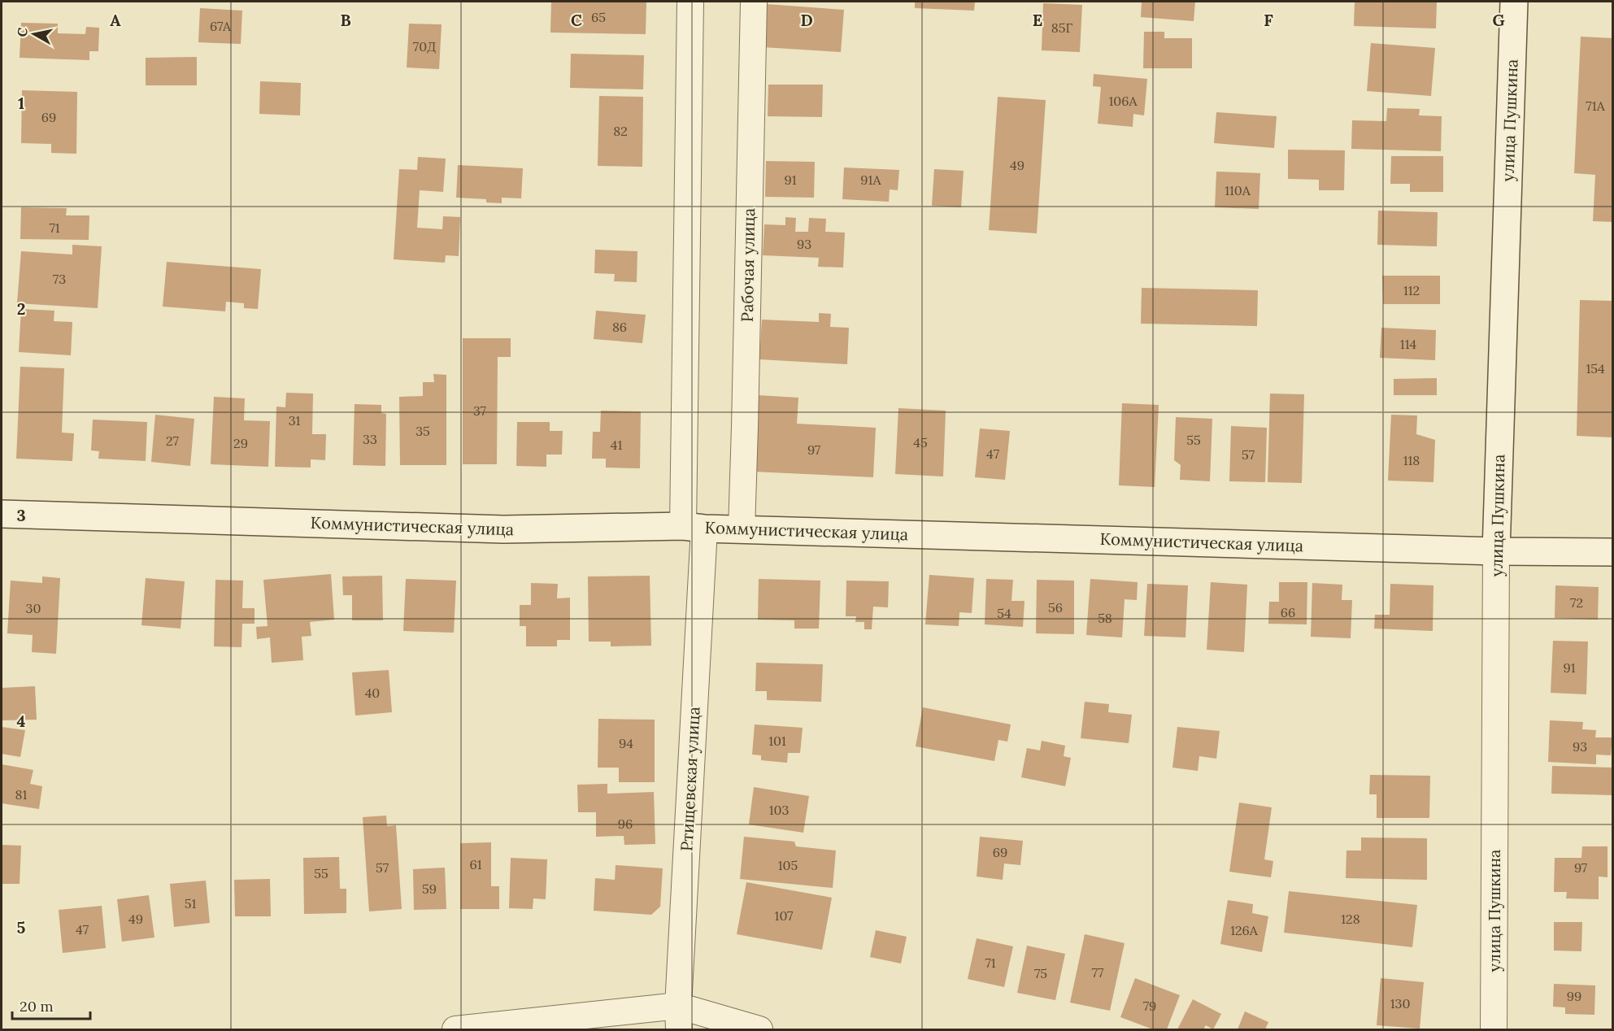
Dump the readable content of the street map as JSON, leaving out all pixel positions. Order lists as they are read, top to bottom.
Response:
{
  "streets": {
    "street": [
      "улица Пушкина",
      "Рабочая улица",
      "Коммунистическая улица",
      "Ртищевская улица"
    ]
  },
  "crossings": [
    ["улица Пушкина", "Коммунистическая улица"],
    ["Рабочая улица", "Коммунистическая улица"],
    ["Коммунистическая улица", "Ртищевская улица"]
  ],
  "house_numbers": [
    "65",
    "67А",
    "85Г",
    "70Д",
    "106А",
    "71А",
    "69",
    "82",
    "49",
    "91",
    "91А",
    "110А",
    "71",
    "93",
    "73",
    "112",
    "86",
    "114",
    "154",
    "37",
    "31",
    "35",
    "33",
    "55",
    "27",
    "45",
    "29",
    "41",
    "97",
    "47",
    "57",
    "118",
    "72",
    "56",
    "30",
    "66",
    "54",
    "58",
    "91",
    "40",
    "101",
    "94",
    "93",
    "81",
    "103",
    "96",
    "69",
    "61",
    "105",
    "57",
    "97",
    "55",
    "59",
    "51",
    "107",
    "49",
    "128",
    "47",
    "126А",
    "71",
    "77",
    "75",
    "99",
    "130",
    "79"
  ],
  "scale_bar": "20 m",
  "north": "left",
  "grid": {
    "columns": [
      "A",
      "B",
      "C",
      "D",
      "E",
      "F",
      "G"
    ],
    "rows": [
      "1",
      "2",
      "3",
      "4",
      "5"
    ]
  }
}
